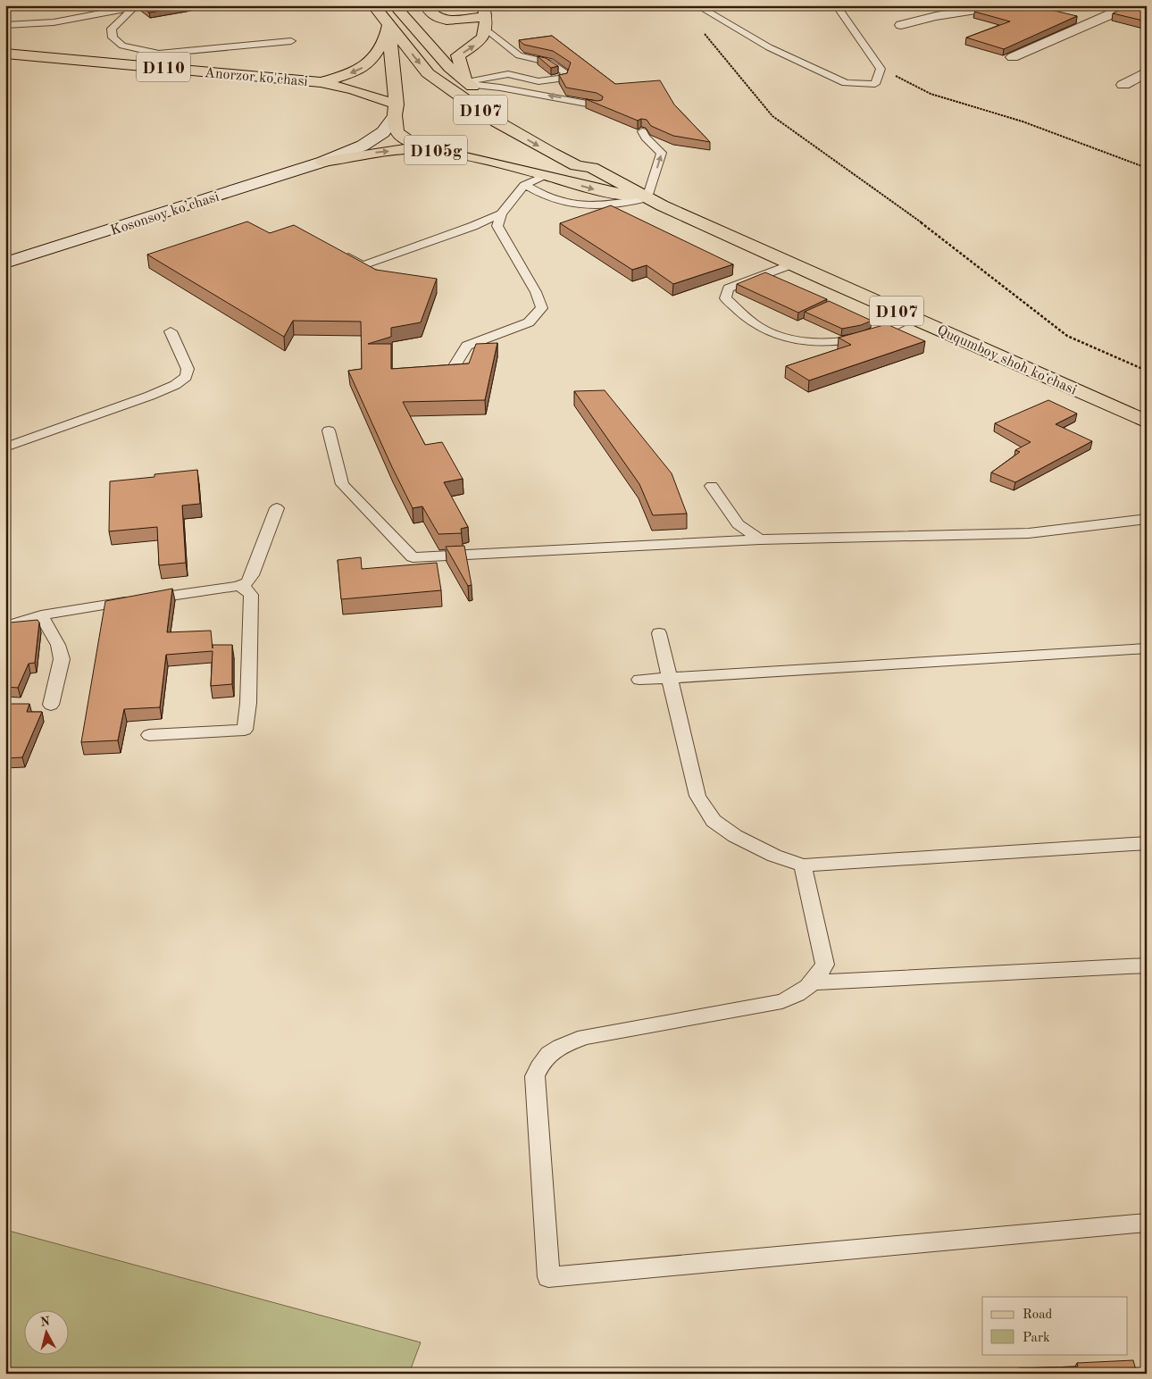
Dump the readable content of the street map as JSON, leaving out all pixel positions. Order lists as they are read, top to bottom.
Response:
{
  "streets": {
    "main road": [
      "D110",
      "Anorzor ko'chasi",
      "D107",
      "D105g",
      "Kosonsoy ko’chasi",
      "Ququmboy shoh koʻchasi"
    ]
  },
  "crossings": [
    ["D110", "Anorzor ko'chasi"],
    ["D110", "D107"],
    ["D110", "D105g"],
    ["D107", "D105g"],
    ["D107", "Ququmboy shoh koʻchasi"],
    ["D105g", "Kosonsoy ko’chasi"],
    ["D105g", "Ququmboy shoh koʻchasi"]
  ],
  "legend": ["Road", "Park"],
  "north": "top"
}
